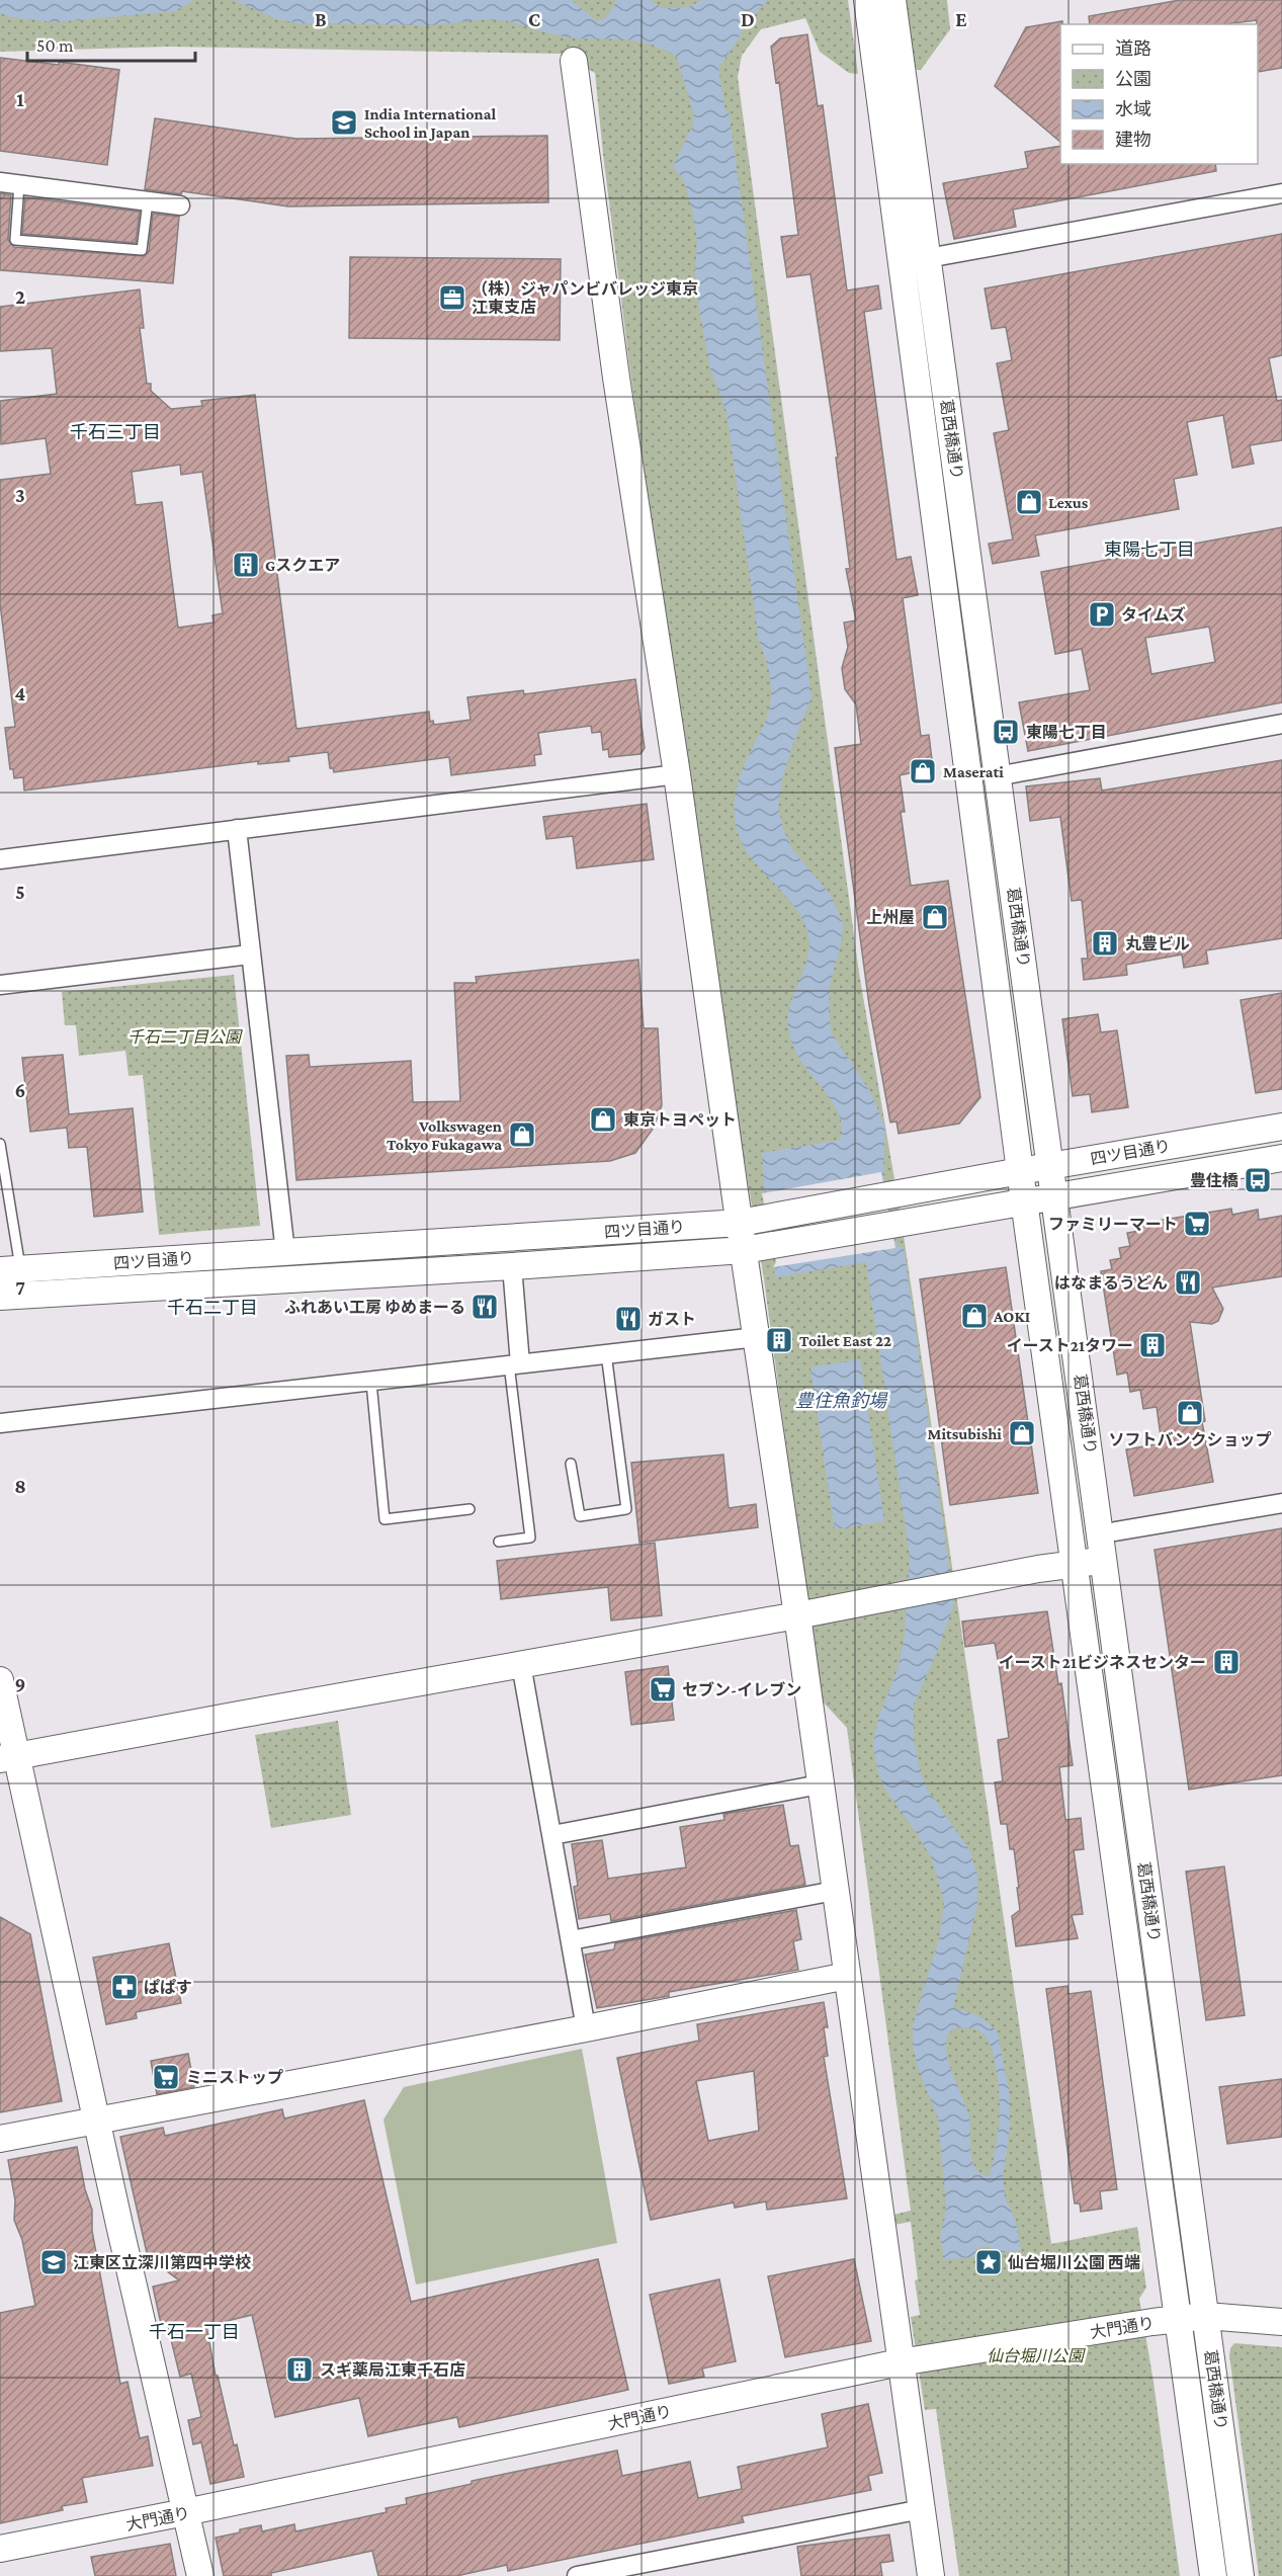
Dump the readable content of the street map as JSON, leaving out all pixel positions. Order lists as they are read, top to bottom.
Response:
{
  "streets": {
    "main road": ["葛西橋通り", "四ツ目通り", "大門通り"]
  },
  "crossings": [
    ["葛西橋通り", "四ツ目通り"],
    ["葛西橋通り", "大門通り"]
  ],
  "districts": [
    "千石三丁目",
    "東陽七丁目",
    "千石二丁目",
    "千石一丁目"
  ],
  "water": ["豊住魚釣場"],
  "parks": ["千石二丁目公園", "仙台堀川公園"],
  "places": {
    "school or university": ["India International School in Japan", "江東区立深川第四中学校"],
    "office": ["（株）ジャパンビバレッジ東京 江東支店"],
    "shop": [
      "Lexus",
      "Maserati",
      "上州屋",
      "東京トヨペット",
      "Volkswagen Tokyo Fukagawa",
      "AOKI",
      "ソフトバンクショップ",
      "Mitsubishi"
    ],
    "building": [
      "Gスクエア",
      "丸豊ビル",
      "Toilet East 22",
      "イースト21タワー",
      "イースト21ビジネスセンター",
      "スギ薬局江東千石店"
    ],
    "parking": ["タイムズ"],
    "bus stop": ["東陽七丁目", "豊住橋"],
    "supermarket": ["ファミリーマート", "セブン-イレブン", "ミニストップ"],
    "restaurant": ["はなまるうどん", "ふれあい工房 ゆめまーる", "ガスト"],
    "pharmacy": ["ぱぱす"],
    "place": ["仙台堀川公園 西端"]
  },
  "legend": [
    "道路",
    "公園",
    "水域",
    "建物"
  ],
  "scale_bar": "50 m",
  "grid": {
    "columns": [
      "B",
      "C",
      "D",
      "E"
    ],
    "rows": [
      "1",
      "2",
      "3",
      "4",
      "5",
      "6",
      "7",
      "8",
      "9"
    ]
  }
}
